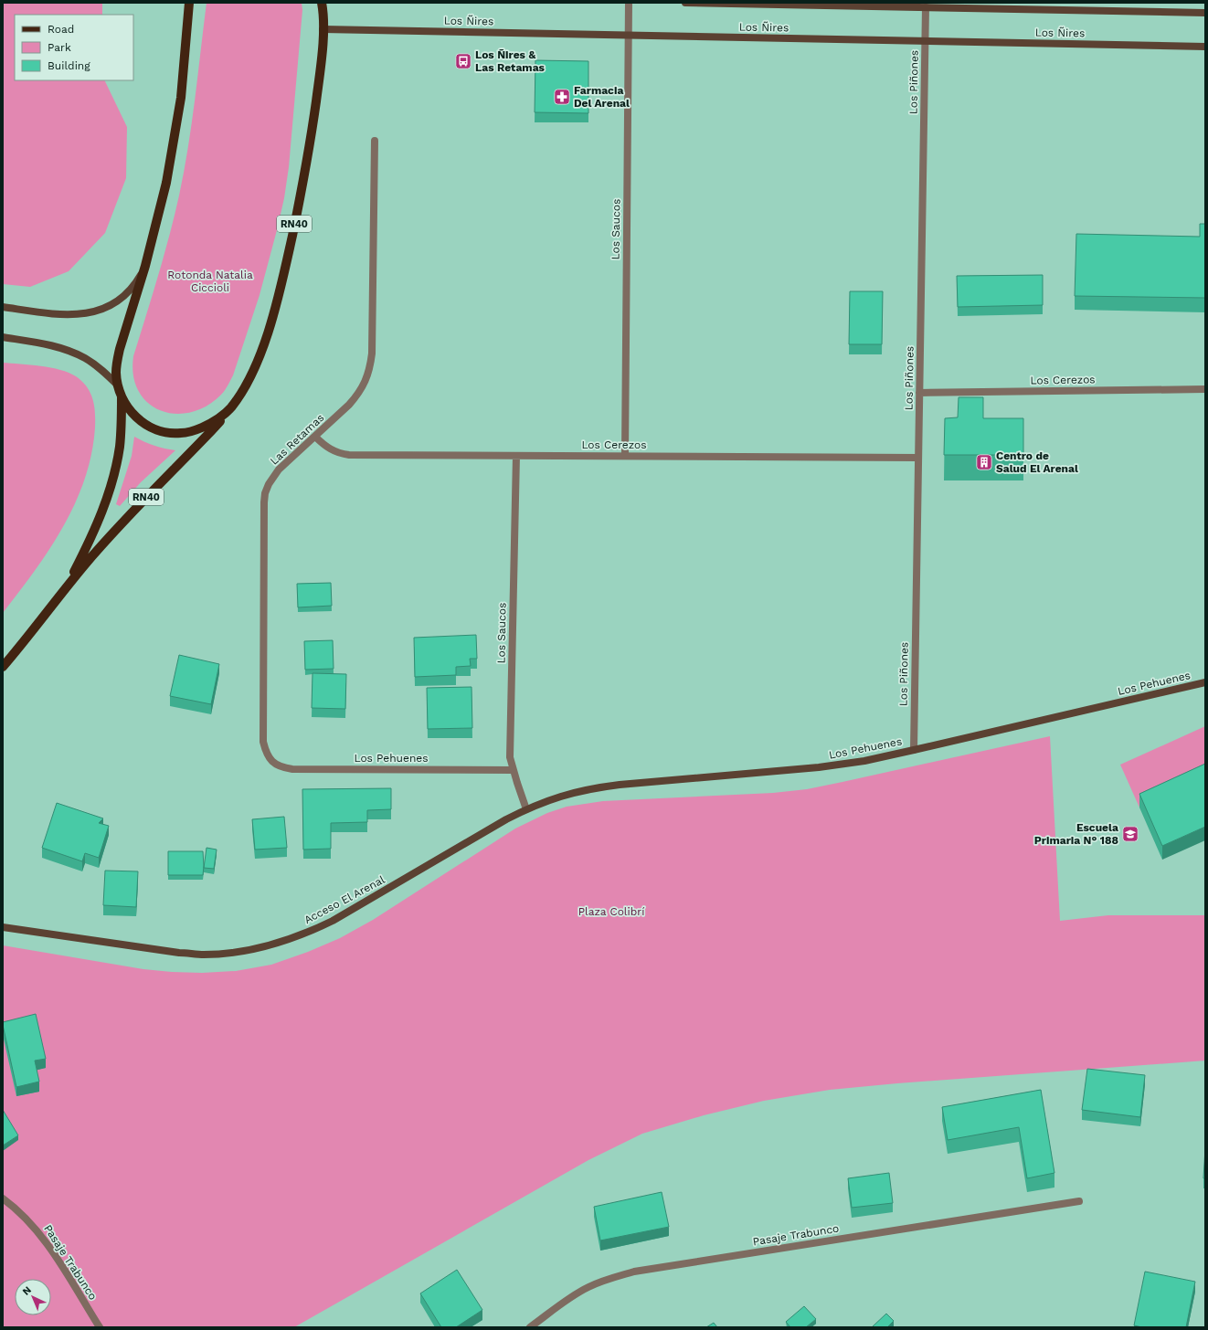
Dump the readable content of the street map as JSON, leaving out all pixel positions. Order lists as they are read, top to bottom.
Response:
{
  "streets": {
    "main road": ["RN40"],
    "street": [
      "Los Ñires",
      "Los Piñones",
      "Los Saucos",
      "Los Cerezos",
      "Las Retamas",
      "Los Pehuenes",
      "Acceso El Arenal",
      "Pasaje Trabunco"
    ]
  },
  "crossings": [
    ["Los Ñires", "Los Piñones"],
    ["Los Ñires", "RN40"],
    ["Los Ñires", "Los Saucos"],
    ["Los Piñones", "Los Cerezos"],
    ["Los Piñones", "Los Pehuenes"],
    ["Los Saucos", "Los Cerezos"],
    ["Los Saucos", "Los Pehuenes"],
    ["Los Saucos", "Acceso El Arenal"],
    ["Los Cerezos", "Las Retamas"],
    ["Las Retamas", "Los Pehuenes"],
    ["Los Pehuenes", "Acceso El Arenal"]
  ],
  "parks": ["Rotonda Natalia Ciccioli", "Plaza Colibrí"],
  "places": {
    "bus stop": ["Los Ñires & Las Retamas"],
    "pharmacy": ["Farmacia Del Arenal"],
    "building": ["Centro de Salud El Arenal"],
    "school or university": ["Escuela Primaria N° 188"]
  },
  "legend": ["Road", "Park", "Building"],
  "north": "top left"
}
